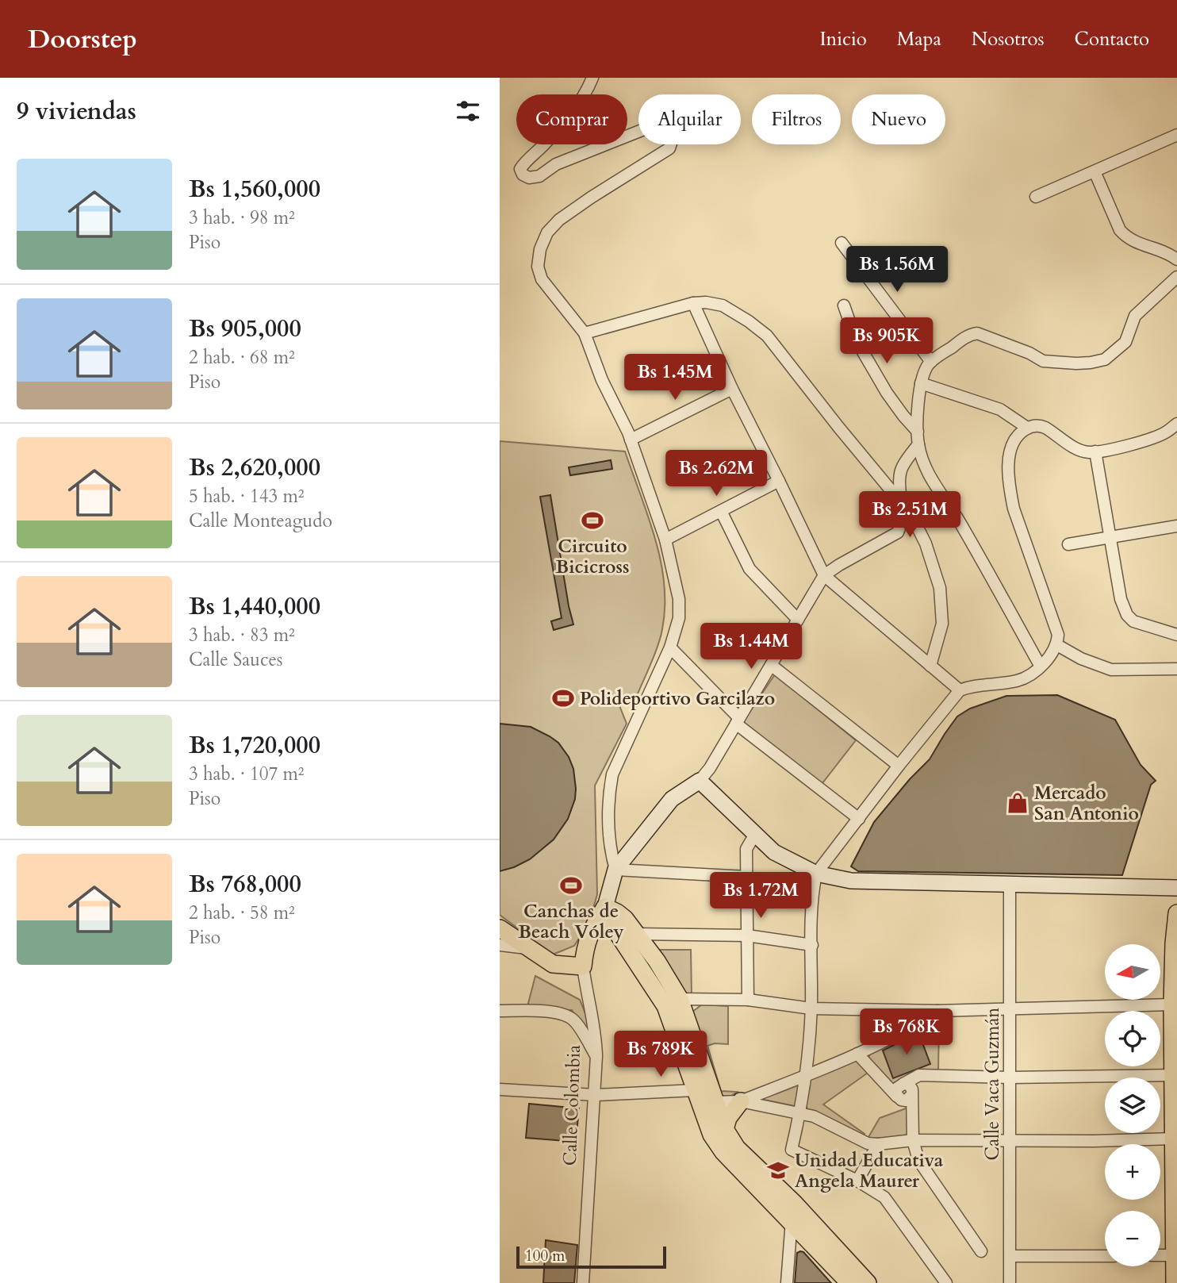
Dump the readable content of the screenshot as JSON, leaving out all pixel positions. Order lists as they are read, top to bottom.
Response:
{
  "streets": {
    "main road": ["Calle Colombia"],
    "street": ["Calle Vaca Guzmán"]
  },
  "places": {
    "sports": ["Circuito Bicicross", "Polideportivo Garcilazo", "Canchas de Beach Vóley"],
    "shop": ["Mercado San Antonio"],
    "school or university": ["Unidad Educativa Angela Maurer"]
  },
  "scale_bar": "100 m",
  "north": "left",
  "page": {
    "header": "Doorstep",
    "nav": [
      "Inicio",
      "Mapa",
      "Nosotros",
      "Contacto"
    ],
    "heading": "9 viviendas",
    "chip": [
      "Comprar",
      "Alquilar",
      "Filtros",
      "Nuevo"
    ],
    "list": [
      {
        "name": "Bs 1,560,000",
        "note": "3 hab. · 98 m² · Piso"
      },
      {
        "name": "Bs 905,000",
        "note": "2 hab. · 68 m² · Piso"
      },
      {
        "name": "Bs 2,620,000",
        "note": "5 hab. · 143 m² · Calle Monteagudo"
      },
      {
        "name": "Bs 1,440,000",
        "note": "3 hab. · 83 m² · Calle Sauces"
      },
      {
        "name": "Bs 1,720,000",
        "note": "3 hab. · 107 m² · Piso"
      },
      {
        "name": "Bs 768,000",
        "note": "2 hab. · 58 m² · Piso"
      }
    ],
    "price": [
      "Bs 1.56M",
      "Bs 905K",
      "Bs 1.45M",
      "Bs 2.62M",
      "Bs 2.51M",
      "Bs 1.44M",
      "Bs 1.72M",
      "Bs 768K",
      "Bs 789K"
    ],
    "map_buttons": ["+", "−"],
    "scale": "100 m"
  }
}
